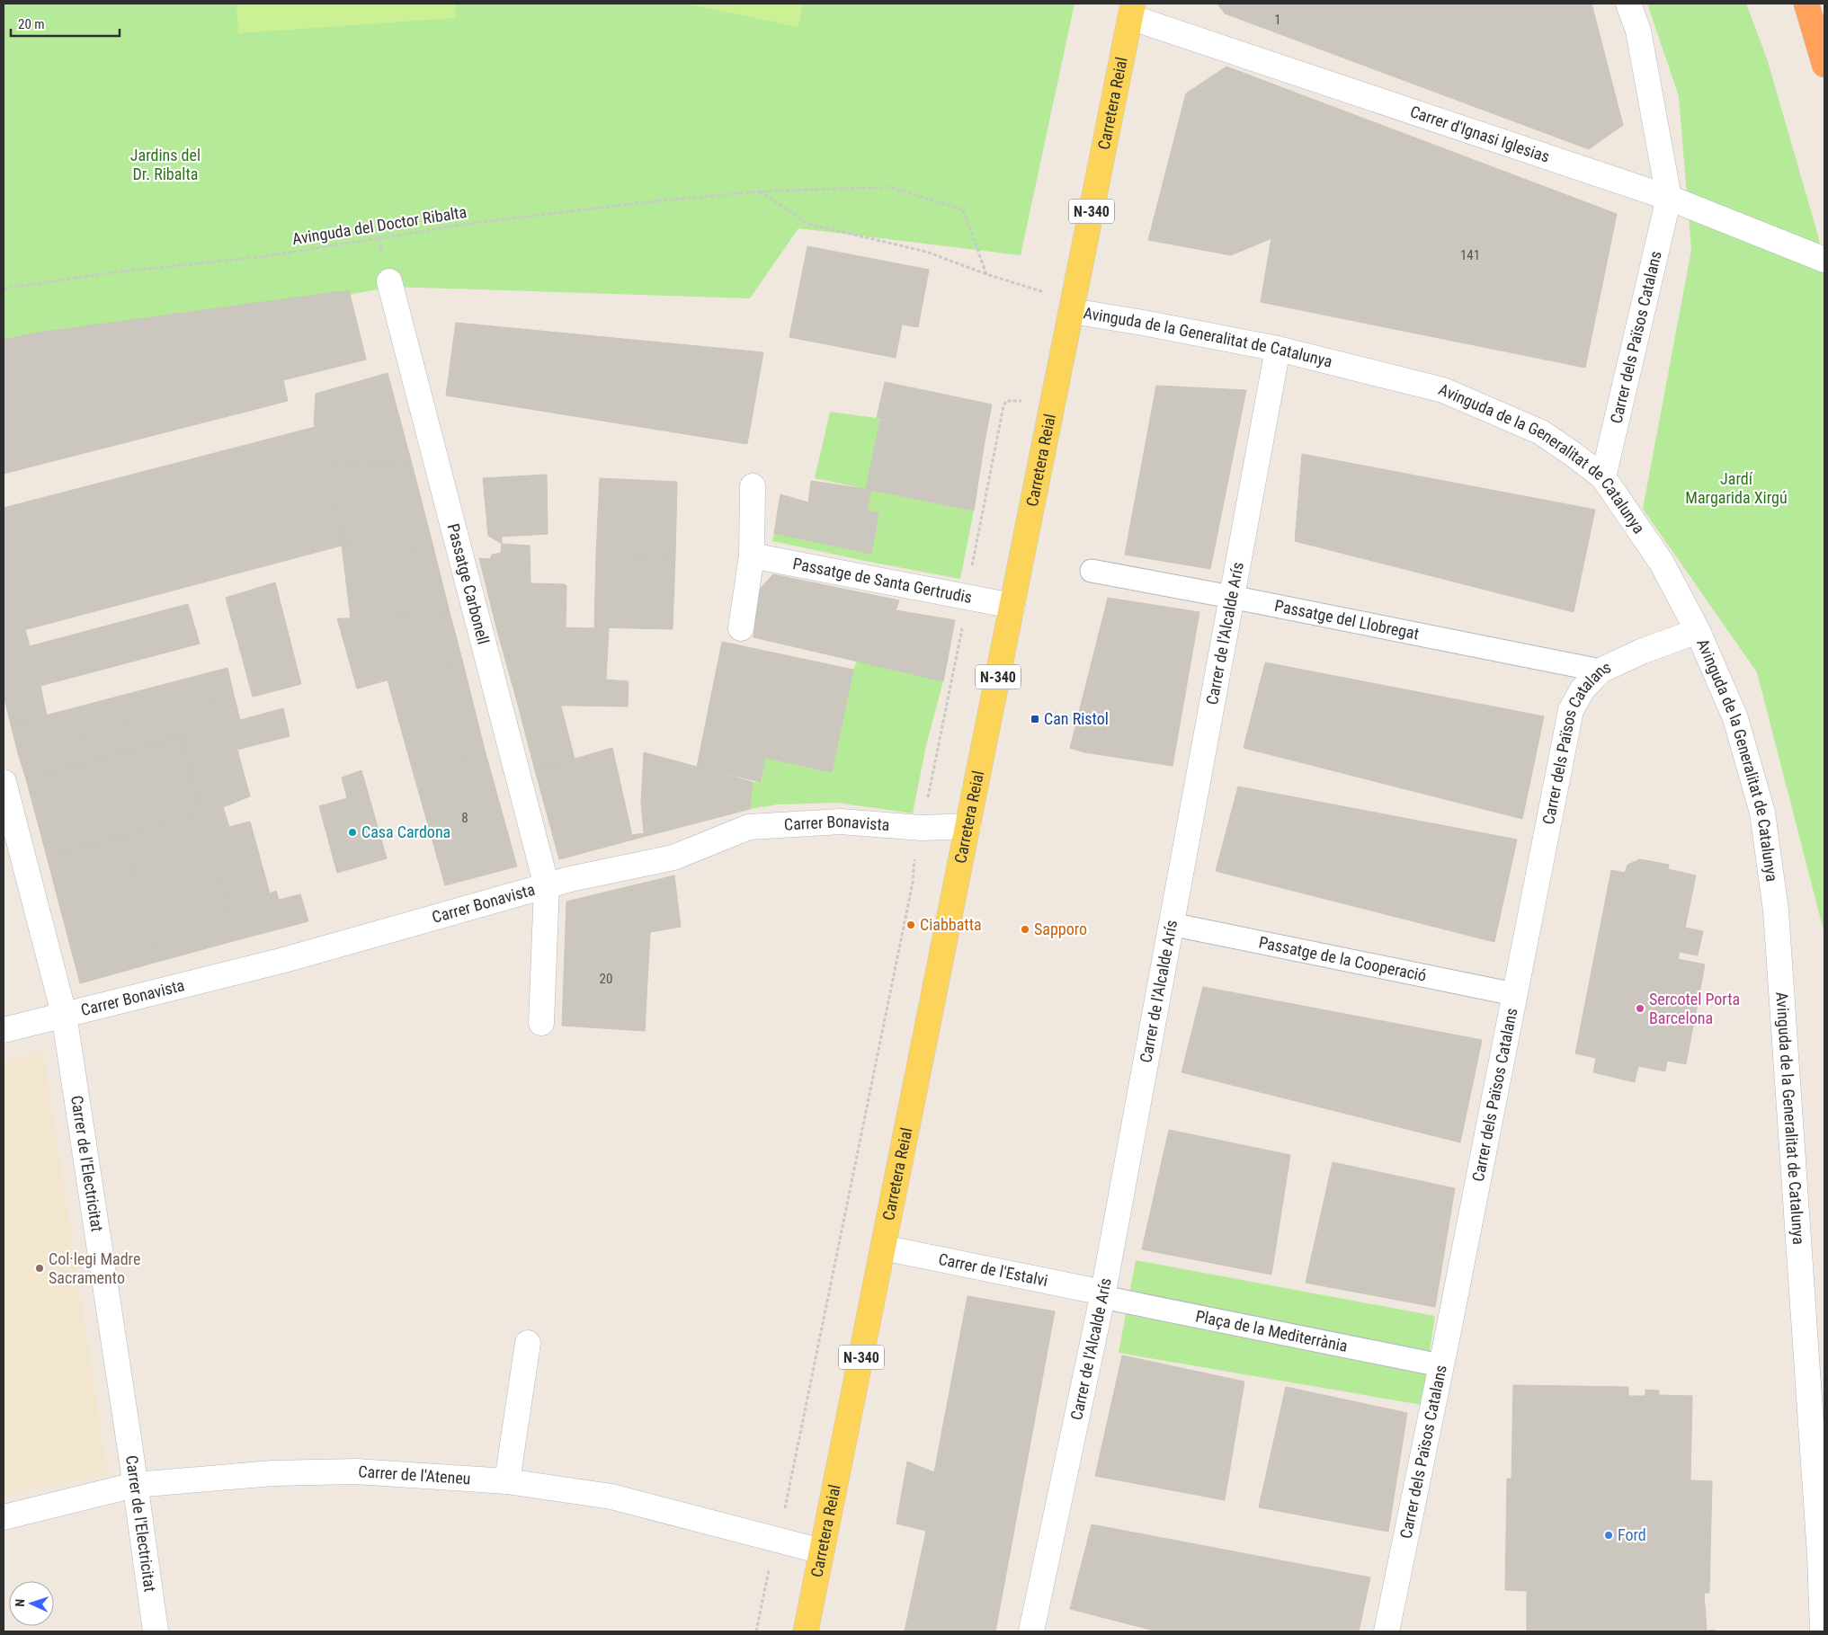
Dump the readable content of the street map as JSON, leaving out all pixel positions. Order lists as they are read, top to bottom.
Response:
{
  "streets": {
    "main road": ["Carretera Reial", "N-340"],
    "street": [
      "Carrer d'Ignasi Iglesias",
      "Carrer dels Països Catalans",
      "Avinguda de la Generalitat de Catalunya",
      "Passatge de Santa Gertrudis",
      "Passatge Carbonell",
      "Passatge del Llobregat",
      "Carrer de l'Alcalde Arís",
      "Carrer Bonavista",
      "Passatge de la Cooperació",
      "Carrer de l'Electricitat",
      "Carrer de l'Estalvi",
      "Plaça de la Mediterrània",
      "Carrer de l'Ateneu"
    ],
    "path": ["Avinguda del Doctor Ribalta"]
  },
  "crossings": [
    ["Carretera Reial", "Carrer d'Ignasi Iglesias"],
    ["Carretera Reial", "Avinguda de la Generalitat de Catalunya"],
    ["Carretera Reial", "Passatge de Santa Gertrudis"],
    ["Carretera Reial", "Carrer Bonavista"],
    ["Carretera Reial", "Carrer de l'Estalvi"],
    ["Carretera Reial", "Carrer de l'Ateneu"],
    ["Carrer d'Ignasi Iglesias", "Carrer dels Països Catalans"],
    ["Carrer dels Països Catalans", "Avinguda de la Generalitat de Catalunya"],
    ["Carrer dels Països Catalans", "Passatge del Llobregat"],
    ["Carrer dels Països Catalans", "Passatge de la Cooperació"],
    ["Carrer dels Països Catalans", "Plaça de la Mediterrània"],
    ["Avinguda de la Generalitat de Catalunya", "Carrer de l'Alcalde Arís"],
    ["Passatge Carbonell", "Carrer Bonavista"],
    ["Passatge del Llobregat", "Carrer de l'Alcalde Arís"],
    ["Carrer de l'Alcalde Arís", "Passatge de la Cooperació"],
    ["Carrer de l'Alcalde Arís", "Carrer de l'Estalvi"],
    ["Carrer de l'Alcalde Arís", "Plaça de la Mediterrània"],
    ["Carrer Bonavista", "Carrer de l'Electricitat"],
    ["Carrer de l'Electricitat", "Carrer de l'Ateneu"],
    ["Carrer de l'Estalvi", "Plaça de la Mediterrània"]
  ],
  "parks": ["Jardins del Dr. Ribalta", "Jardí Margarida Xirgú"],
  "places": {
    "transit": ["Can Ristol"],
    "other": [
      "Casa Cardona",
      "Ciabbatta",
      "Sapporo",
      "Sercotel Porta Barcelona",
      "Col·legi Madre Sacramento",
      "Ford"
    ]
  },
  "house_numbers": [
    "1",
    "141",
    "8",
    "20"
  ],
  "scale_bar": "20 m",
  "north": "left"
}
